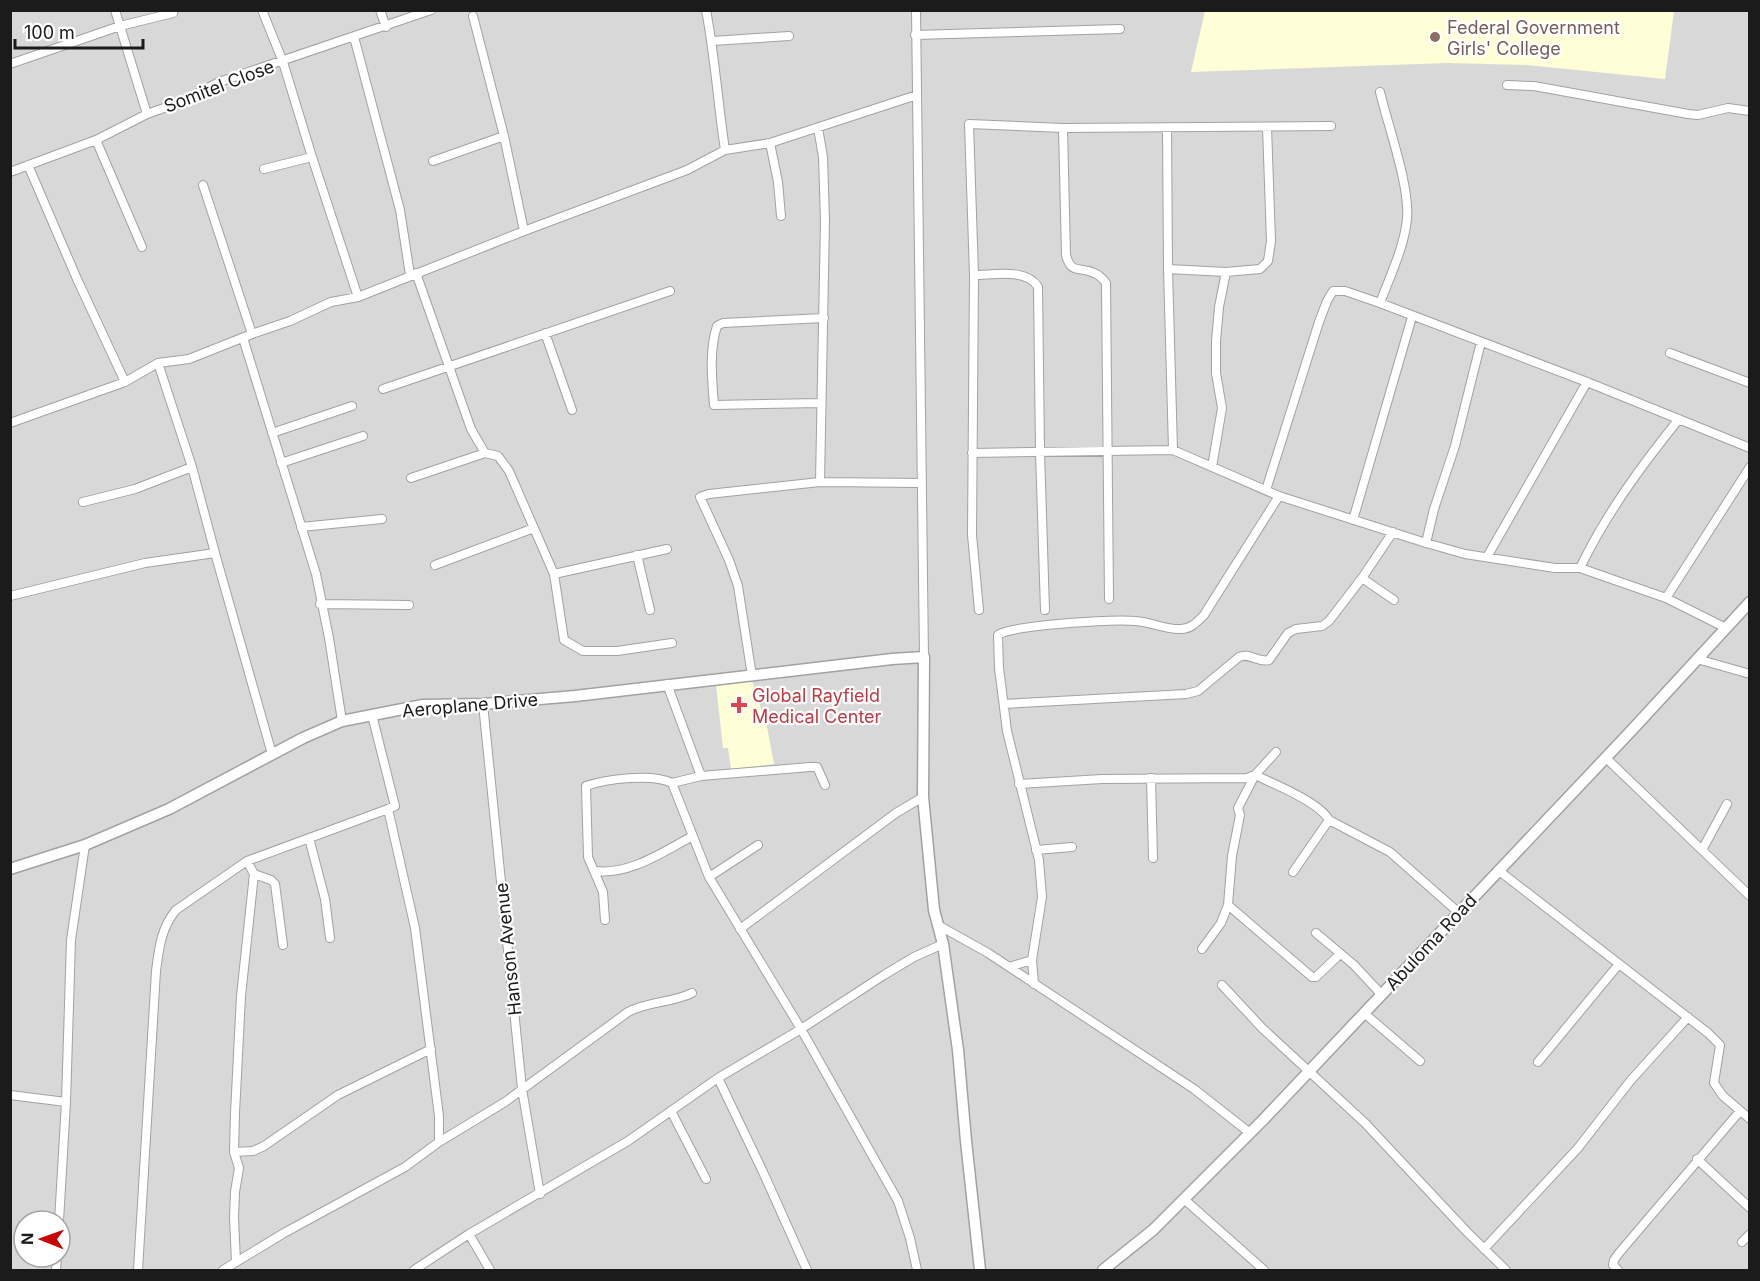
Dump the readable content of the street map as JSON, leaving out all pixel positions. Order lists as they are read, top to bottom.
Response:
{
  "streets": {
    "street": [
      "Somitel Close",
      "Aeroplane Drive",
      "Abuloma Road",
      "Hanson Avenue"
    ]
  },
  "crossings": [
    ["Aeroplane Drive", "Hanson Avenue"]
  ],
  "places": {
    "other": ["Federal Government Girls' College"],
    "health": ["Global Rayfield Medical Center"]
  },
  "scale_bar": "100 m",
  "north": "left"
}
